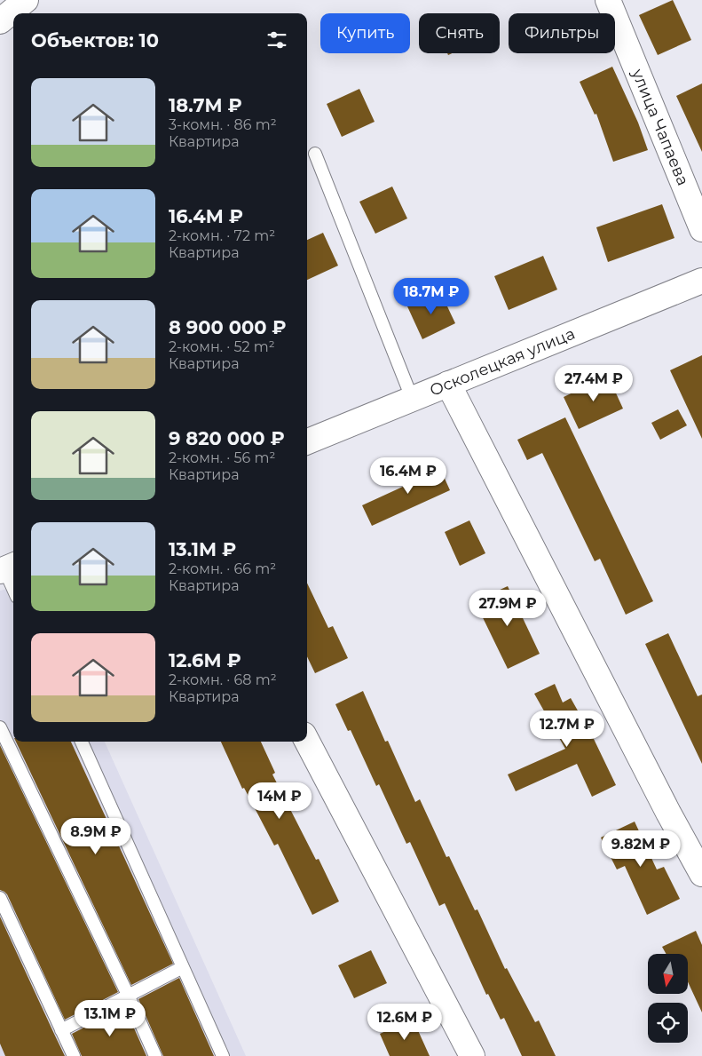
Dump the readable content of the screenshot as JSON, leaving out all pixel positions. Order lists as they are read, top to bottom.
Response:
{
  "streets": {
    "street": ["улица Чапаева", "Осколецкая улица"]
  },
  "north": "bottom",
  "page": {
    "chip": ["Купить", "Снять", "Фильтры"],
    "heading": "Объектов: 10",
    "list": [
      {
        "name": "18.7M ₽",
        "note": "3-комн. · 86 m² · Квартира"
      },
      {
        "name": "16.4M ₽",
        "note": "2-комн. · 72 m² · Квартира"
      },
      {
        "name": "8 900 000 ₽",
        "note": "2-комн. · 52 m² · Квартира"
      },
      {
        "name": "9 820 000 ₽",
        "note": "2-комн. · 56 m² · Квартира"
      },
      {
        "name": "13.1M ₽",
        "note": "2-комн. · 66 m² · Квартира"
      },
      {
        "name": "12.6M ₽",
        "note": "2-комн. · 68 m² · Квартира"
      }
    ],
    "price": [
      "18.7M ₽",
      "27.4M ₽",
      "16.4M ₽",
      "27.9M ₽",
      "12.7M ₽",
      "14M ₽",
      "8.9M ₽",
      "9.82M ₽",
      "13.1M ₽",
      "12.6M ₽"
    ]
  }
}
